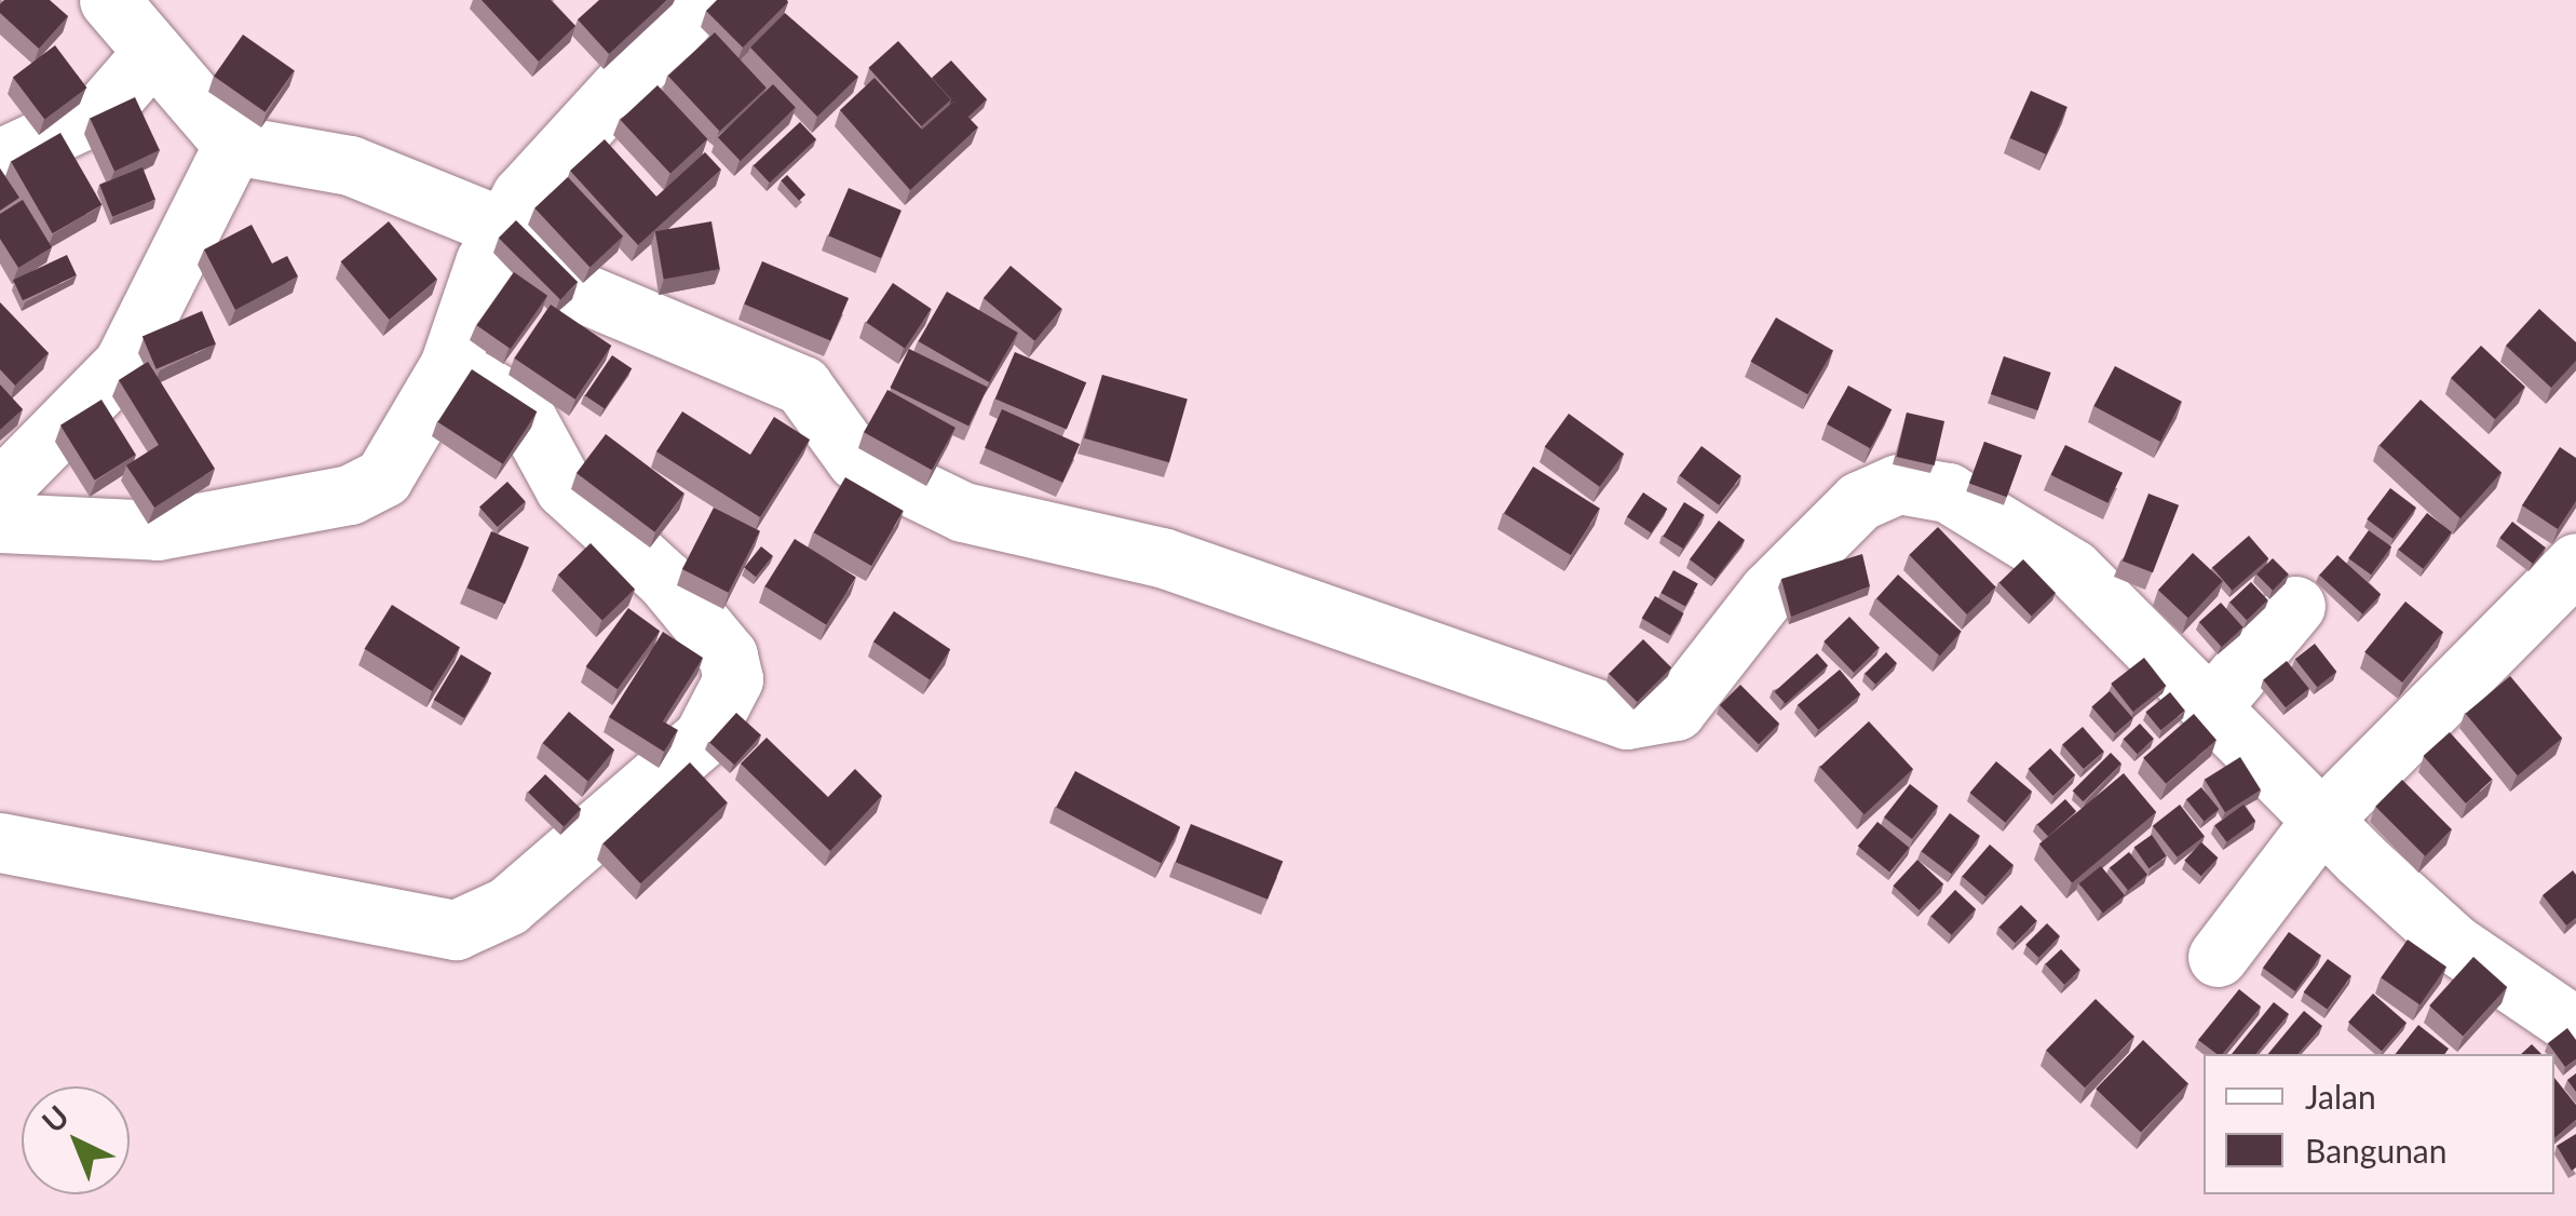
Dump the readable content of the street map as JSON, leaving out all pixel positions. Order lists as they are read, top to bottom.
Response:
{
  "legend": ["Jalan", "Bangunan"],
  "north": "top left"
}
